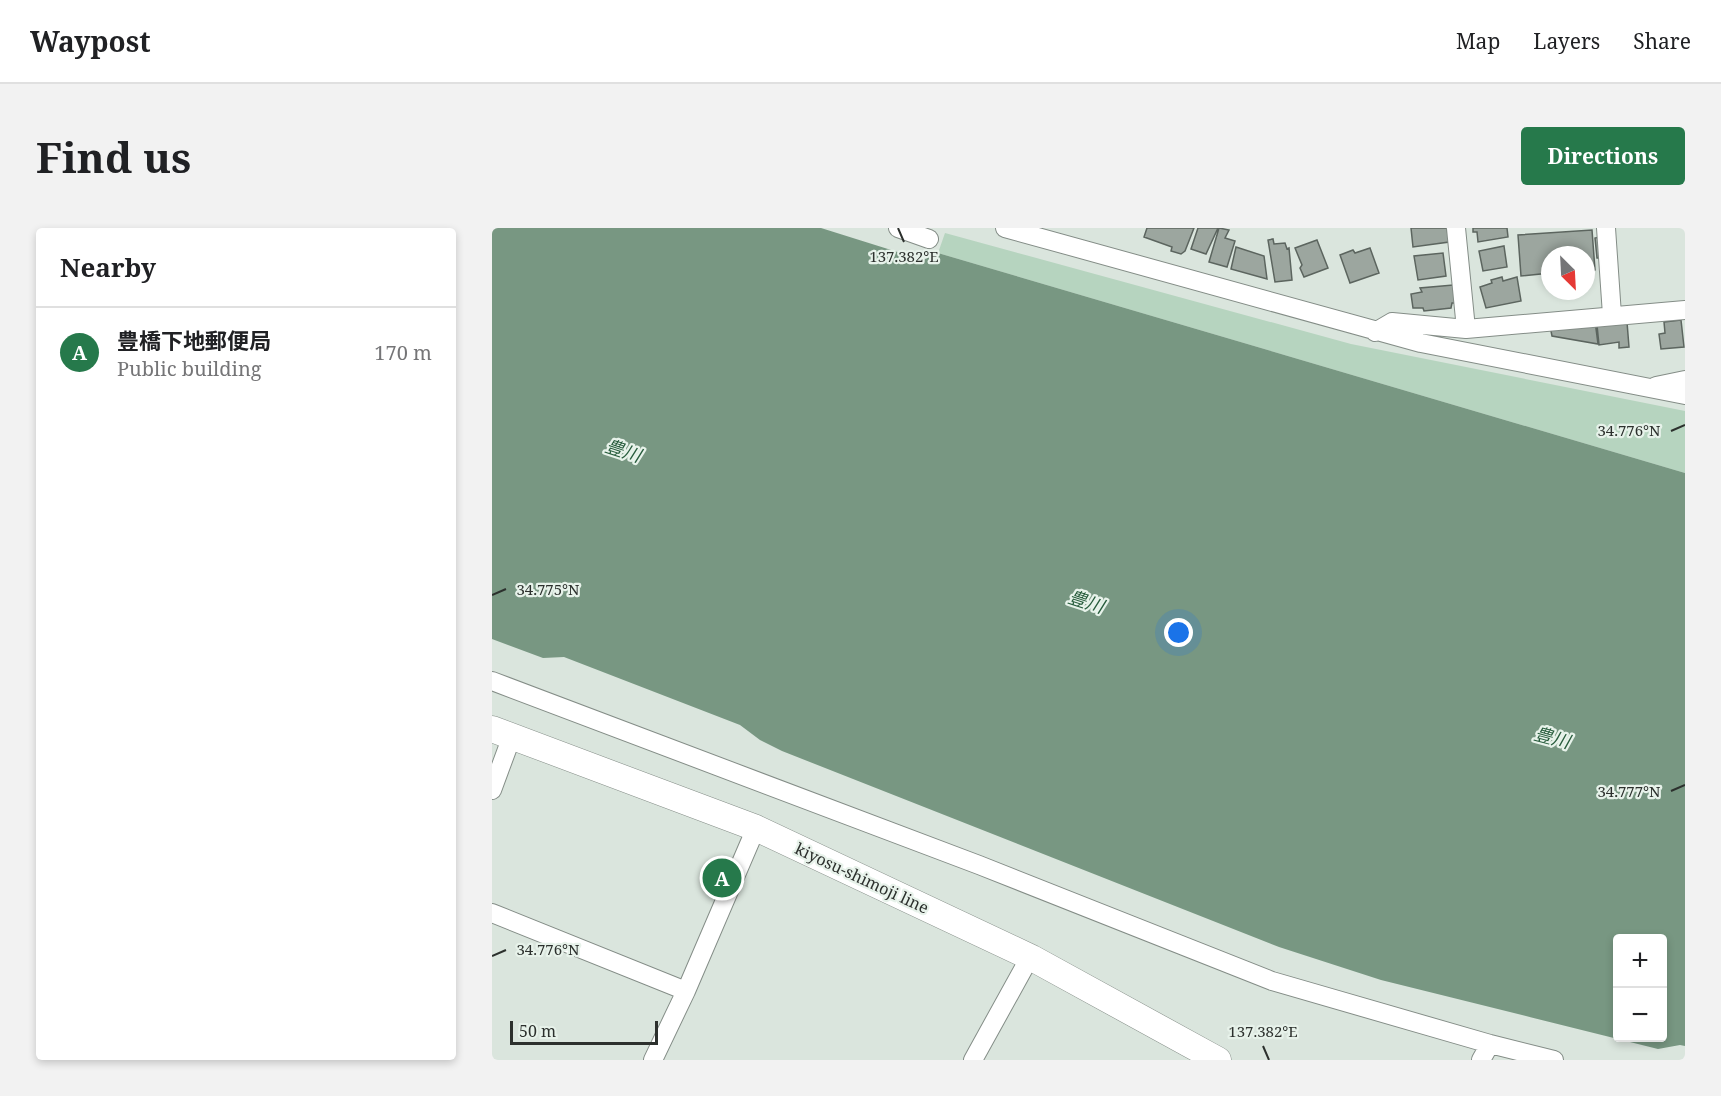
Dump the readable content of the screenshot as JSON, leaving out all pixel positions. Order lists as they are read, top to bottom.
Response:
{
  "streets": {
    "main road": ["kiyosu-shimoji line"]
  },
  "water": ["豊川"],
  "scale_bar": "50 m",
  "north": "bottom right",
  "page": {
    "header": "Waypost",
    "nav": ["Map", "Layers", "Share"],
    "buttons": "Directions",
    "title": "Find us",
    "heading": "Nearby",
    "list": [
      {
        "mark": "A",
        "name": "豊橋下地郵便局",
        "note": "Public building",
        "value": "170 m"
      }
    ],
    "pins": "A",
    "map_buttons": ["+", "−"],
    "scale": "50 m"
  },
  "coordinates": [
    "137.382°E",
    "34.776°N",
    "34.775°N",
    "34.777°N"
  ]
}
